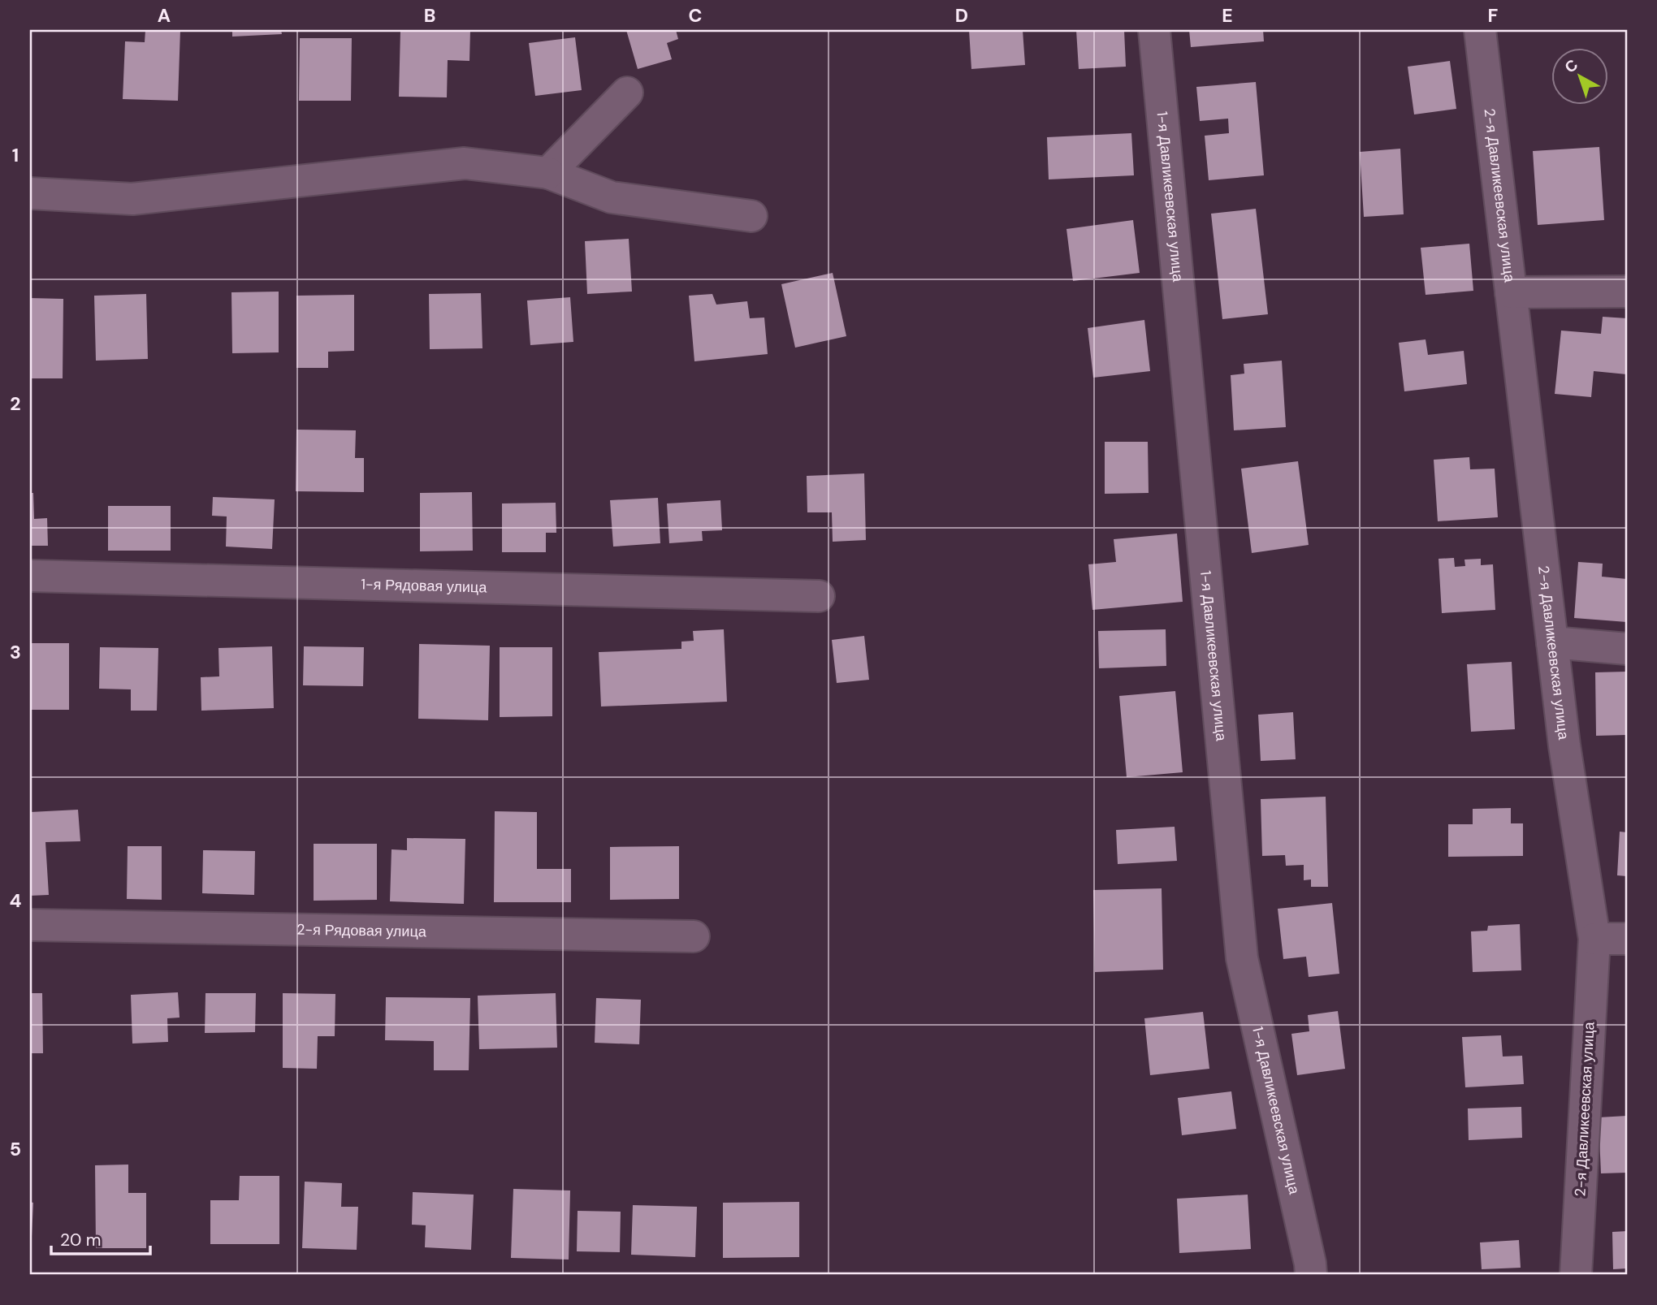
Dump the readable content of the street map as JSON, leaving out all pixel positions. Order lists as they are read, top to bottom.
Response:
{
  "streets": {
    "street": [
      "2-я Давликеевская улица",
      "1-я Давликеевская улица",
      "1-я Рядовая улица",
      "2-я Рядовая улица"
    ]
  },
  "scale_bar": "20 m",
  "north": "top left",
  "grid": {
    "columns": [
      "A",
      "B",
      "C",
      "D",
      "E",
      "F"
    ],
    "rows": [
      "1",
      "2",
      "3",
      "4",
      "5"
    ]
  }
}
